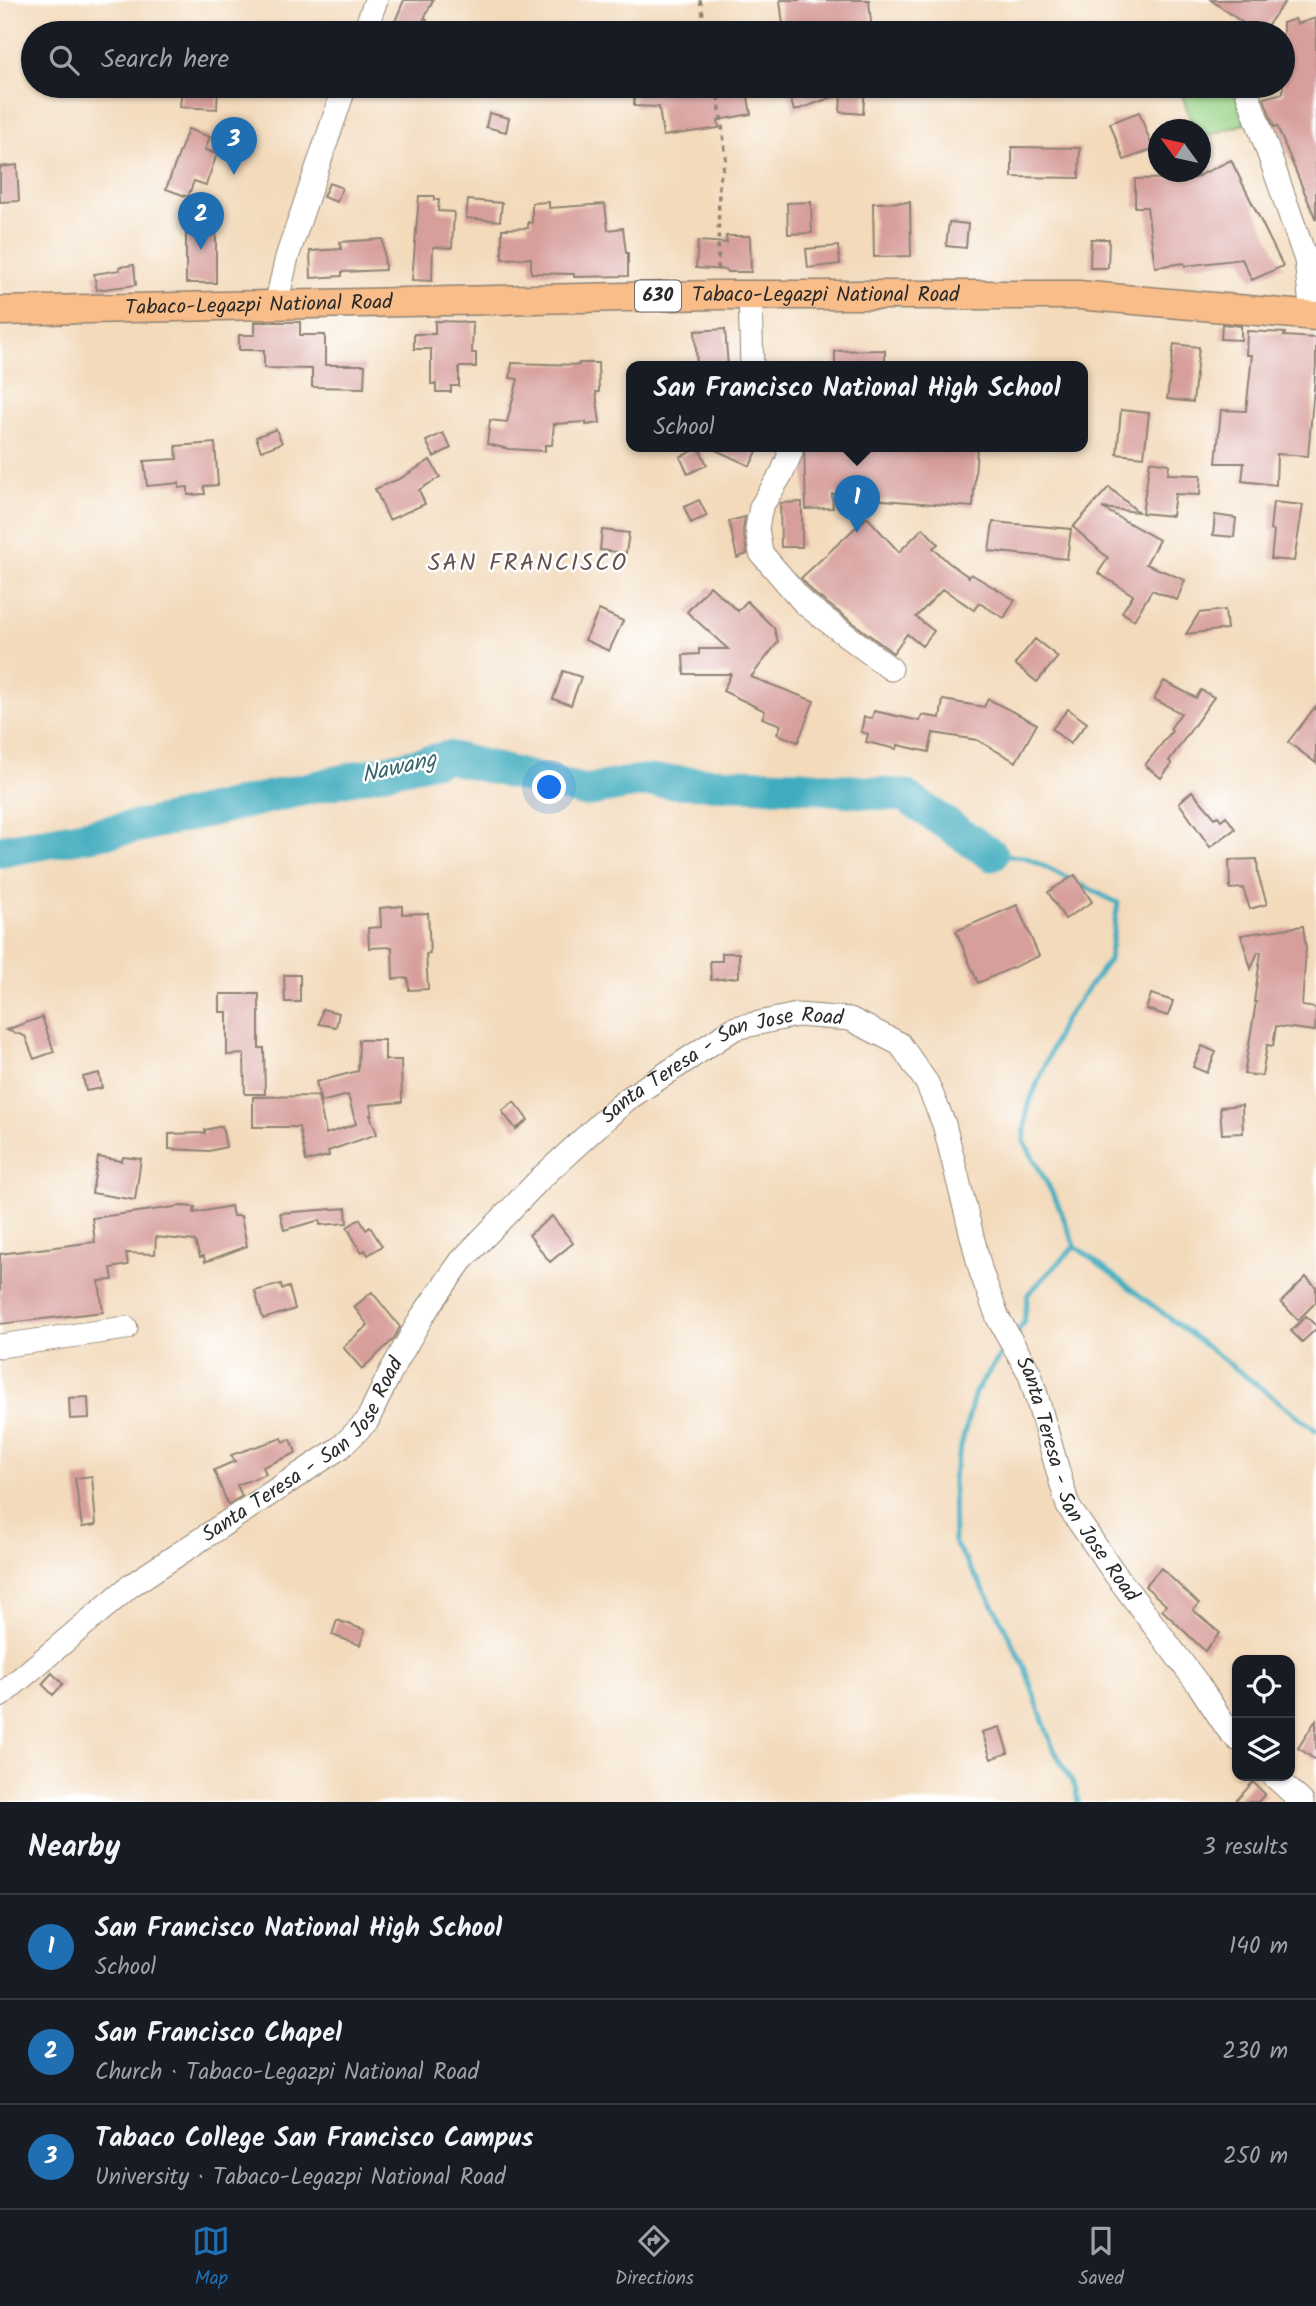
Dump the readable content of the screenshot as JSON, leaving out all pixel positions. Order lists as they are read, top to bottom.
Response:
{
  "streets": {
    "main road": ["Tabaco-Legazpi National Road", "630"],
    "street": ["Santa Teresa - San Jose Road"]
  },
  "districts": ["SAN FRANCISCO"],
  "water": ["Nawang"],
  "north": "top left",
  "page": {
    "search": "Search here",
    "pins": ["3", "2", "1"],
    "popup": ["San Francisco National High School", "School"],
    "heading": ["Nearby", "3 results"],
    "list": [
      {
        "mark": "1",
        "name": "San Francisco National High School",
        "note": "School",
        "value": "140 m"
      },
      {
        "mark": "2",
        "name": "San Francisco Chapel",
        "note": "Church · Tabaco-Legazpi National Road",
        "value": "230 m"
      },
      {
        "mark": "3",
        "name": "Tabaco College San Francisco Campus",
        "note": "University · Tabaco-Legazpi National Road",
        "value": "250 m"
      }
    ],
    "nav": ["Map", "Directions", "Saved"]
  }
}
